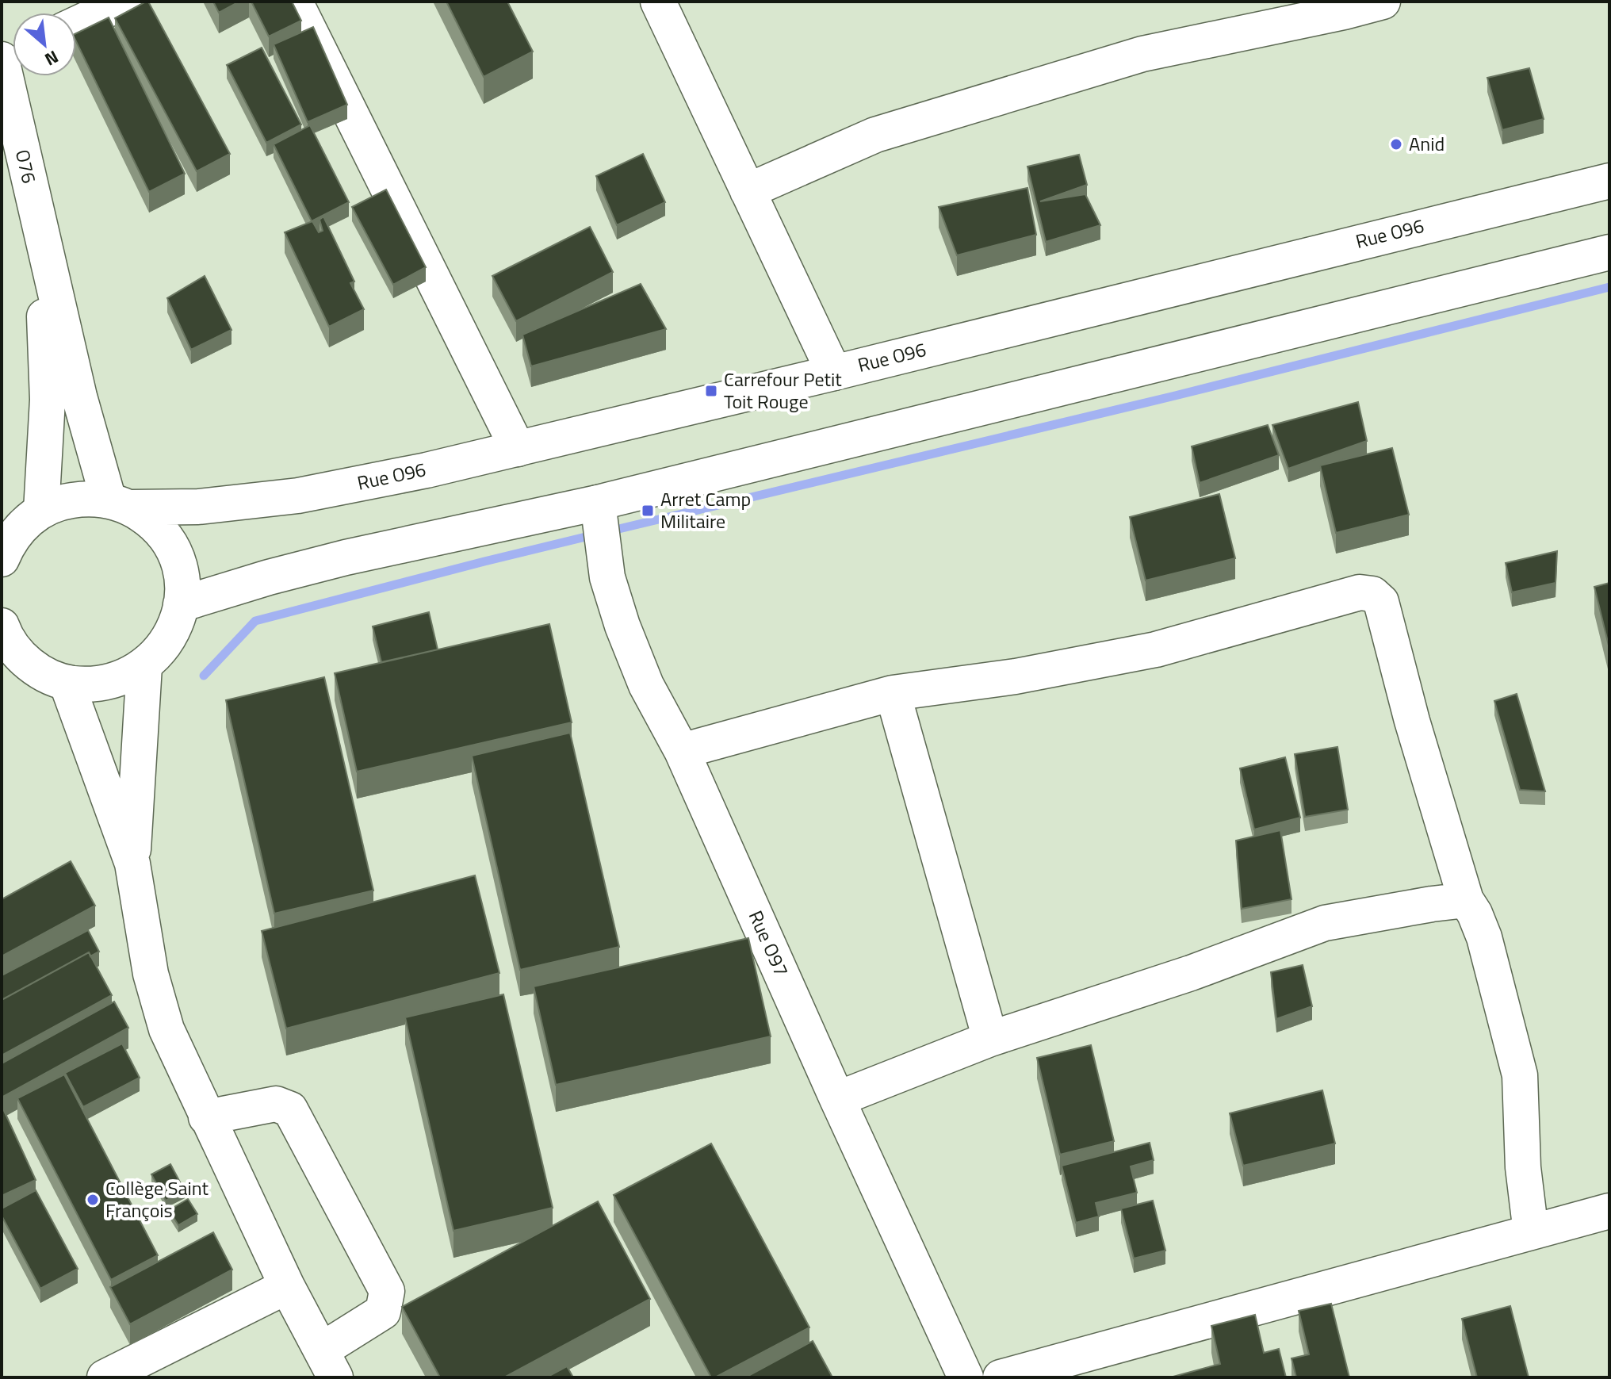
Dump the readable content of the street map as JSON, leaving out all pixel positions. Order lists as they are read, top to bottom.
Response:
{
  "streets": {
    "street": ["O76", "Rue O96", "Rue O97"]
  },
  "places": {
    "other": ["Anid", "Collège Saint François"],
    "transit": ["Carrefour Petit Toit Rouge", "Arret Camp Militaire"]
  },
  "north": "bottom right"
}
